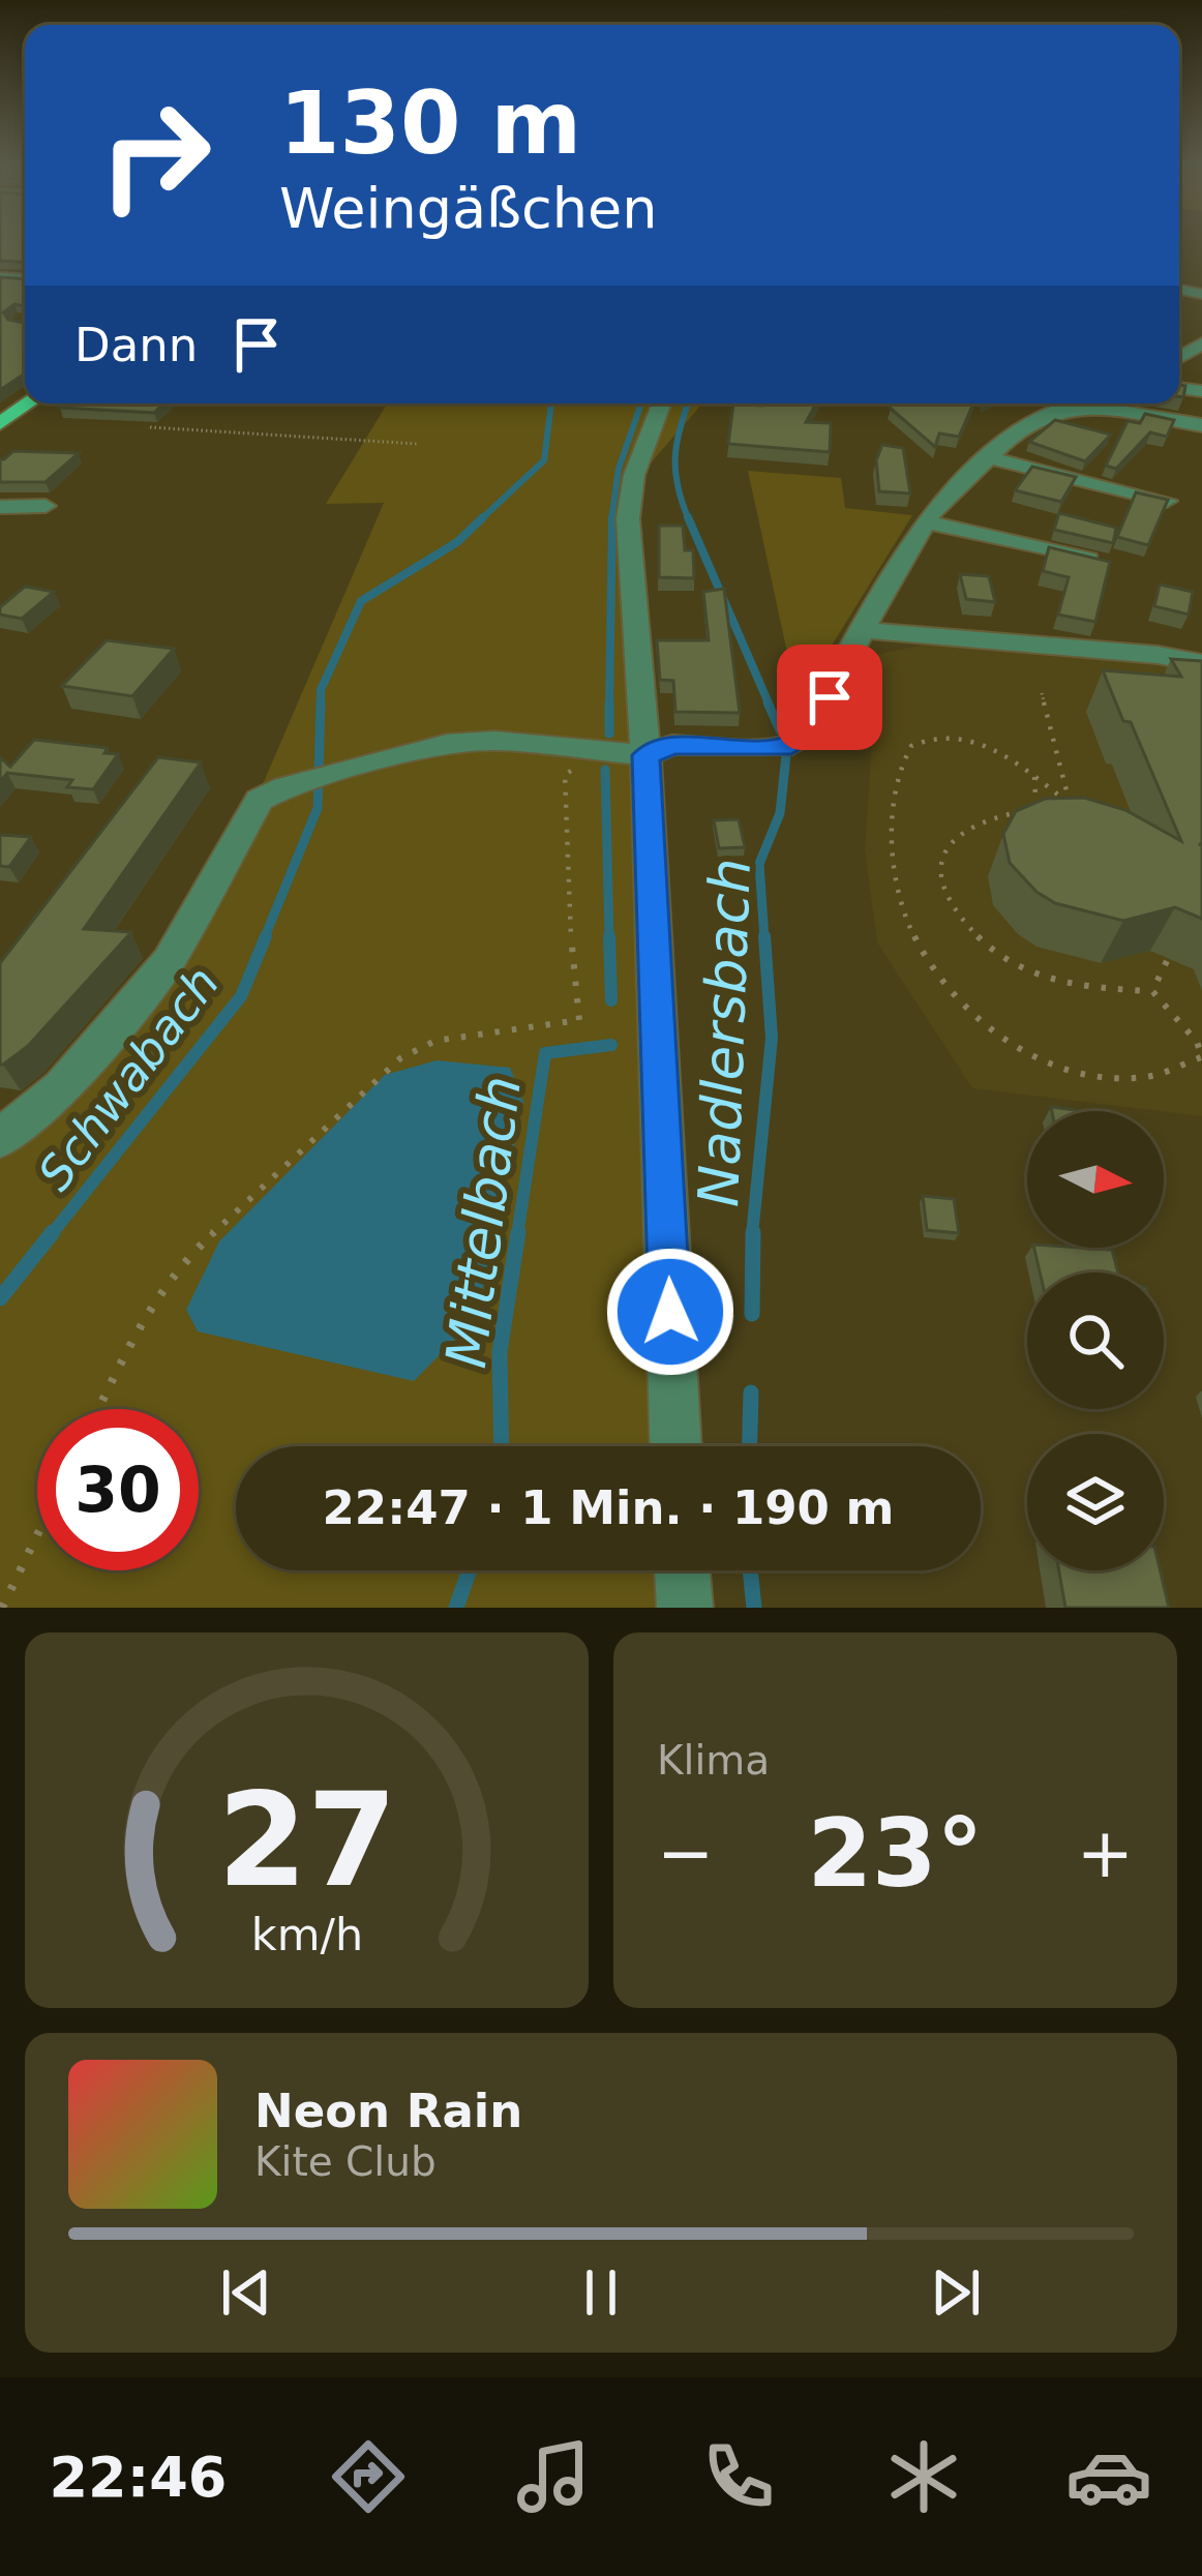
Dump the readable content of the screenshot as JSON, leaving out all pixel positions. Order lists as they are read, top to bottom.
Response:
{
  "water": ["Nadlersbach", "Schwabach", "Mittelbach"],
  "north": "right",
  "page": {
    "turn": ["130 m", "Weingäßchen"],
    "then": "Dann",
    "limit": "30",
    "trip": "22:47 · 1 Min. · 190 m",
    "tile": "Klima",
    "heat": ["−", "23°", "+"],
    "song": ["Neon Rain", "Kite Club"],
    "tabs": "22:46",
    "gauge": ["27", "km/h"]
  }
}
